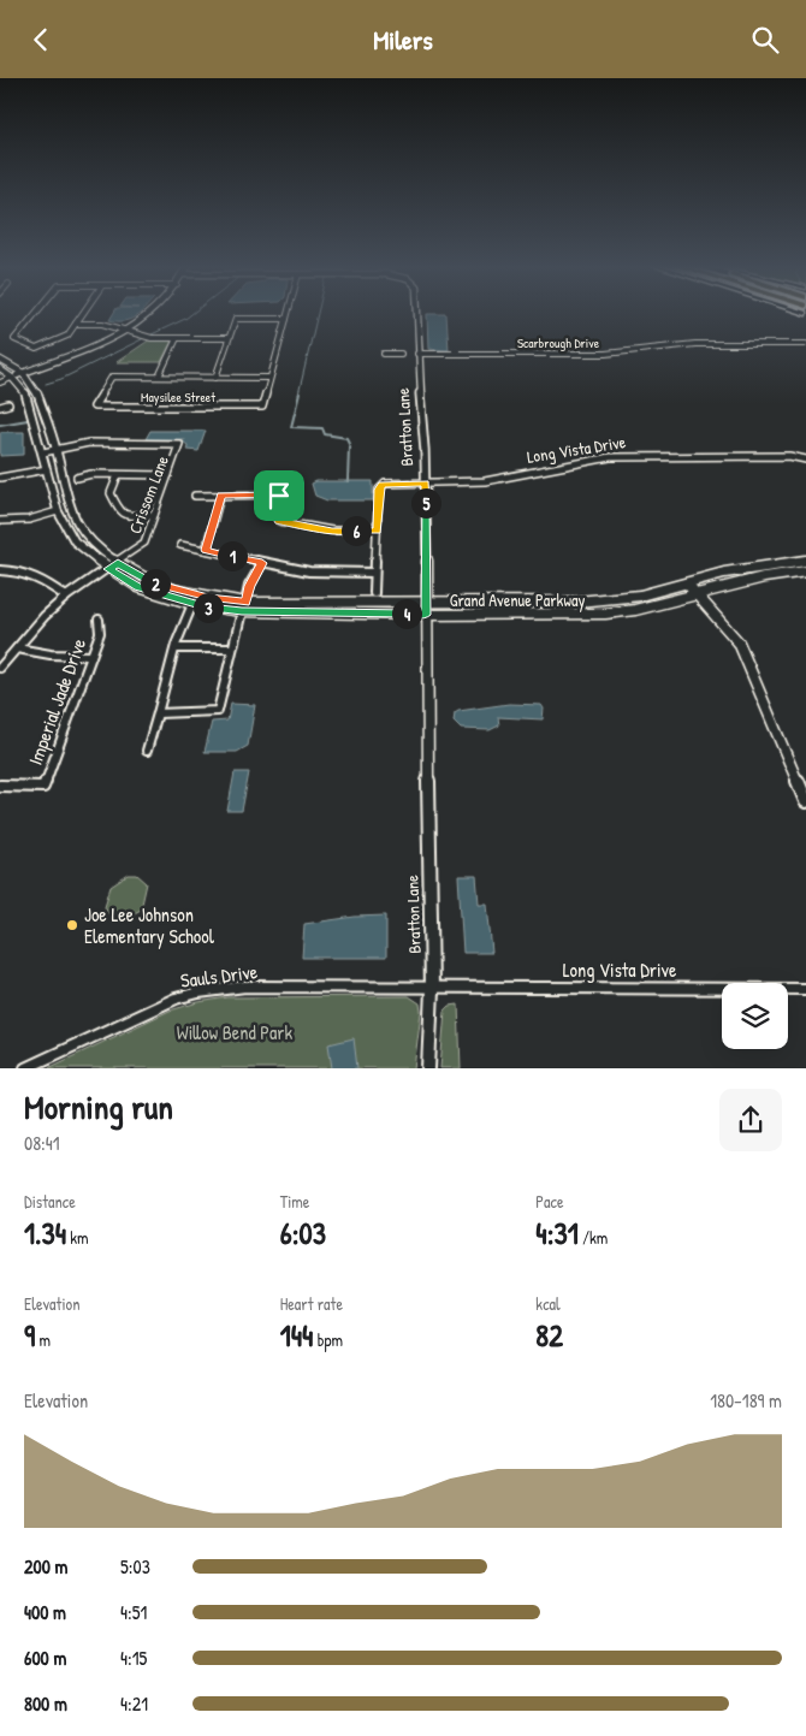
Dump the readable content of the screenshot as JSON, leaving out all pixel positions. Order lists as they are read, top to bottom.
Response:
{
  "streets": {
    "street": [
      "Scarbrough Drive",
      "Maysilee Street",
      "Bratton Lane",
      "Long Vista Drive",
      "Crissom Lane",
      "Grand Avenue Parkway",
      "Imperial Jade Drive",
      "Sauls Drive"
    ]
  },
  "crossings": [
    ["Scarbrough Drive", "Bratton Lane"],
    ["Bratton Lane", "Long Vista Drive"],
    ["Bratton Lane", "Grand Avenue Parkway"],
    ["Bratton Lane", "Sauls Drive"],
    ["Long Vista Drive", "Sauls Drive"],
    ["Crissom Lane", "Grand Avenue Parkway"]
  ],
  "parks": ["Willow Bend Park"],
  "places": ["Joe Lee Johnson Elementary School"],
  "page": {
    "header": "Milers",
    "pins": [
      "5",
      "6",
      "1",
      "2",
      "3",
      "4"
    ],
    "heading": ["Morning run", "08:41"],
    "stats": [
      ["Distance", "1.34 km"],
      ["Time", "6:03"],
      ["Pace", "4:31 /km"],
      ["Elevation", "9 m"],
      ["Heart rate", "144 bpm"],
      ["kcal", "82"]
    ],
    "chart": ["Elevation", "180–189 m"],
    "list": [
      {
        "name": "200 m",
        "note": "5:03"
      },
      {
        "name": "400 m",
        "note": "4:51"
      },
      {
        "name": "600 m",
        "note": "4:15"
      },
      {
        "name": "800 m",
        "note": "4:21"
      }
    ]
  }
}
